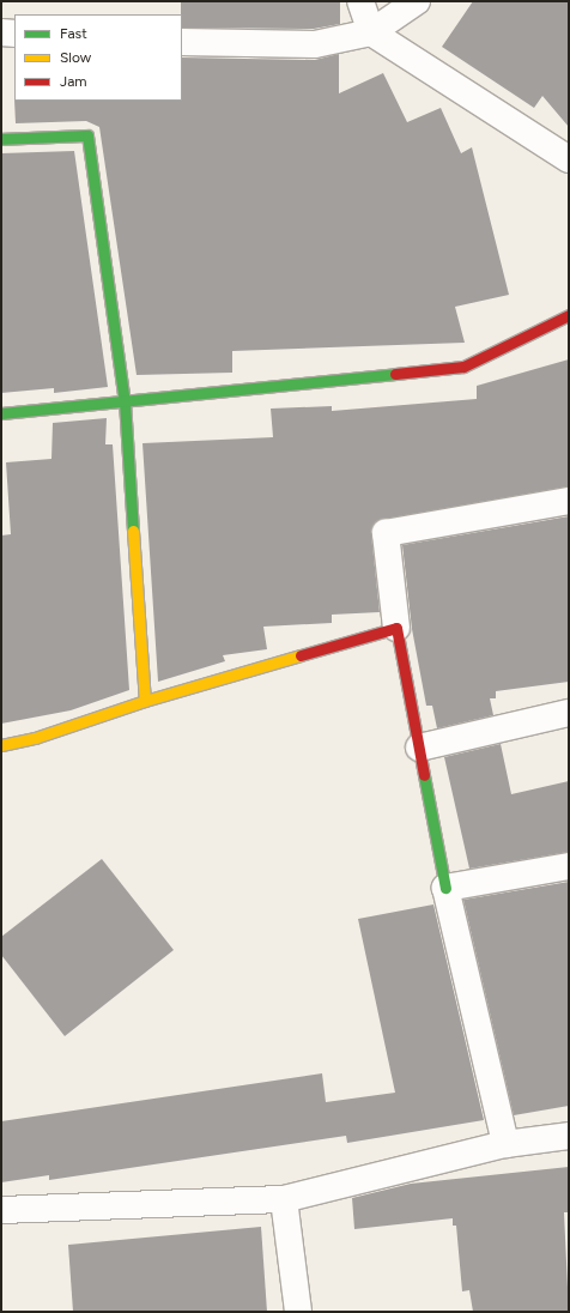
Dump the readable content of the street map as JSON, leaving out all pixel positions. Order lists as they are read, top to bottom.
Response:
{
  "legend": ["Fast", "Slow", "Jam"]
}
